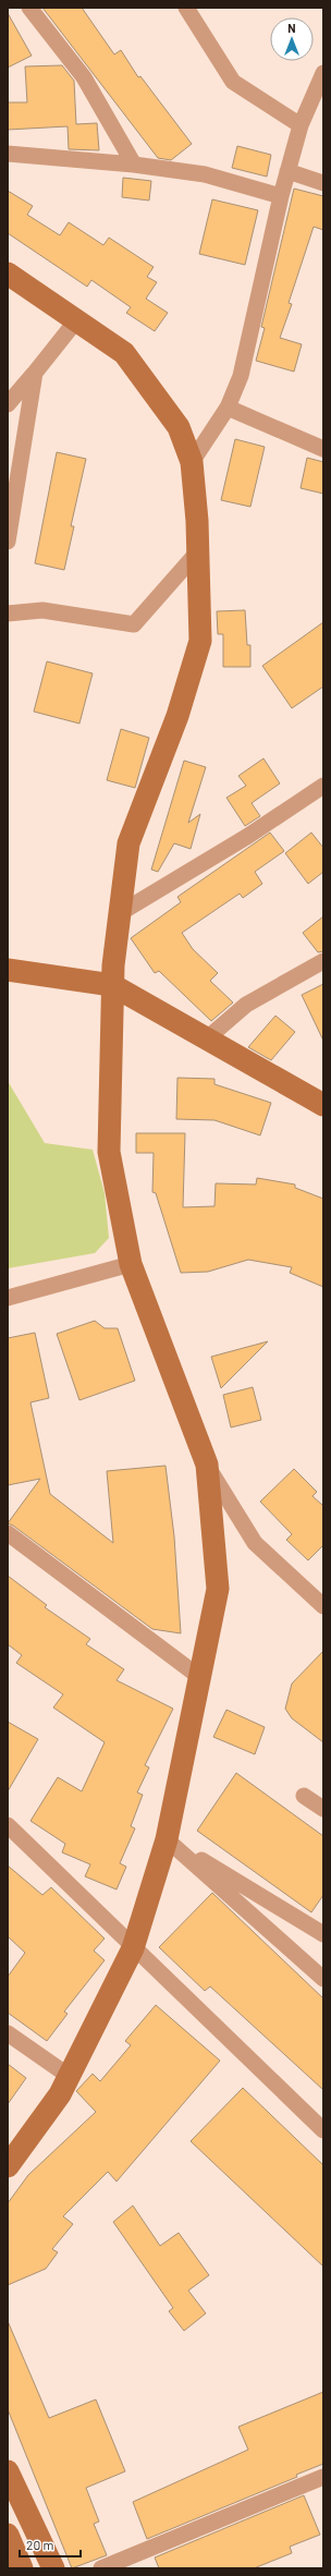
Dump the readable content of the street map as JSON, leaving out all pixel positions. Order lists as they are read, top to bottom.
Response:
{
  "scale_bar": "20 m",
  "north": "top"
}
